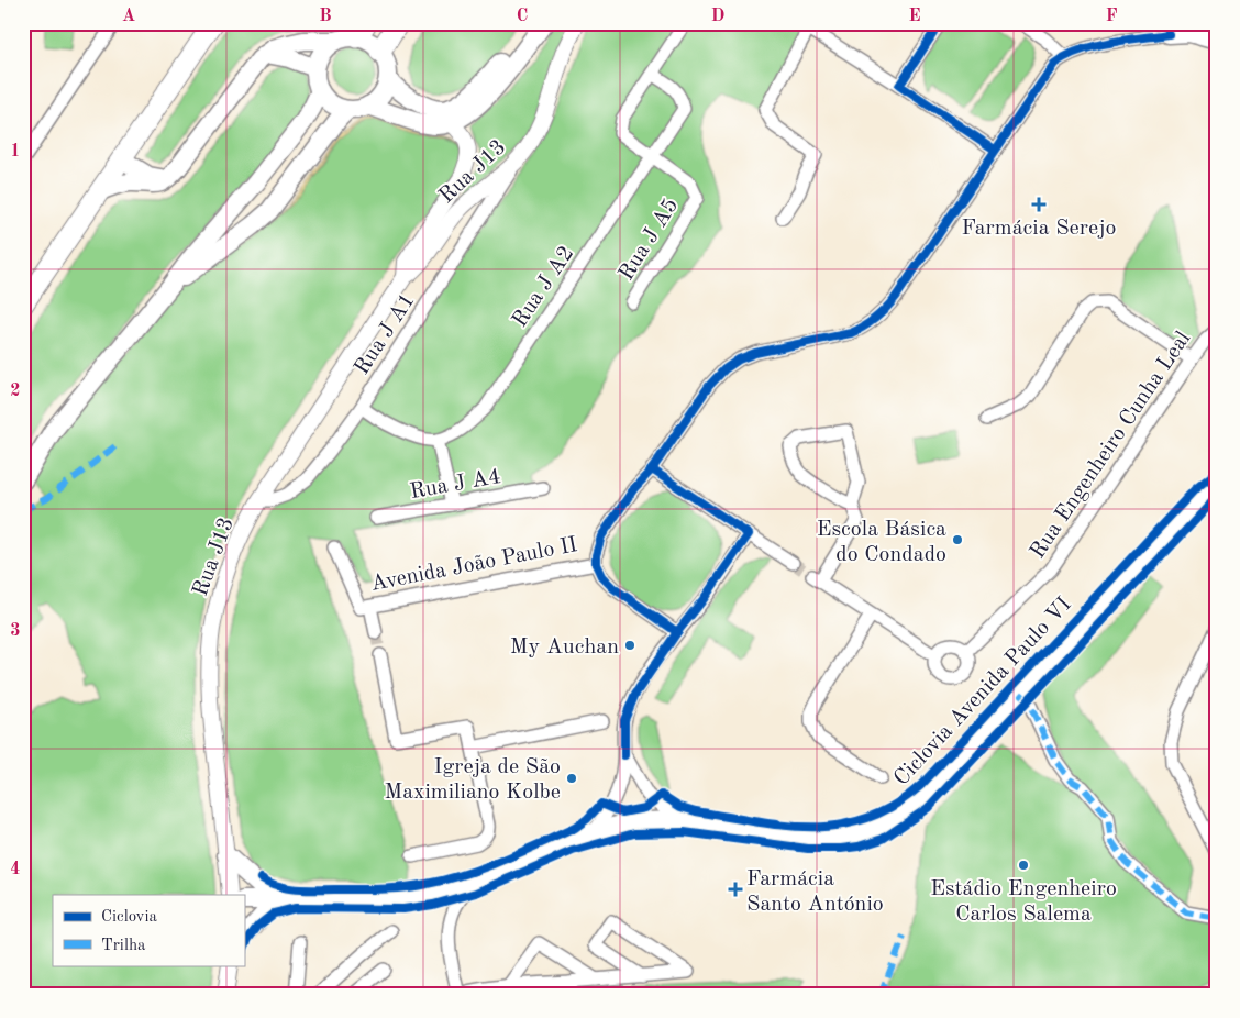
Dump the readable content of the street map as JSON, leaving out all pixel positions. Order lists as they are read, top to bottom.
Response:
{
  "streets": {
    "street": [
      "Rua J13",
      "Rua J A5",
      "Rua J A2",
      "Rua J A1",
      "Rua Engenheiro Cunha Leal",
      "Rua J A4",
      "Avenida João Paulo II"
    ],
    "cycle path": ["Ciclovia Avenida Paulo VI"]
  },
  "crossings": [
    ["Rua J13", "Rua J A1"],
    ["Rua J A5", "Rua J A2"]
  ],
  "places": {
    "health": ["Farmácia Serejo", "Farmácia Santo António"],
    "other": [
      "Escola Básica do Condado",
      "My Auchan",
      "Igreja de São Maximiliano Kolbe",
      "Estádio Engenheiro Carlos Salema"
    ]
  },
  "legend": ["Ciclovia", "Trilha"],
  "grid": {
    "columns": [
      "A",
      "B",
      "C",
      "D",
      "E",
      "F"
    ],
    "rows": [
      "1",
      "2",
      "3",
      "4"
    ]
  }
}
